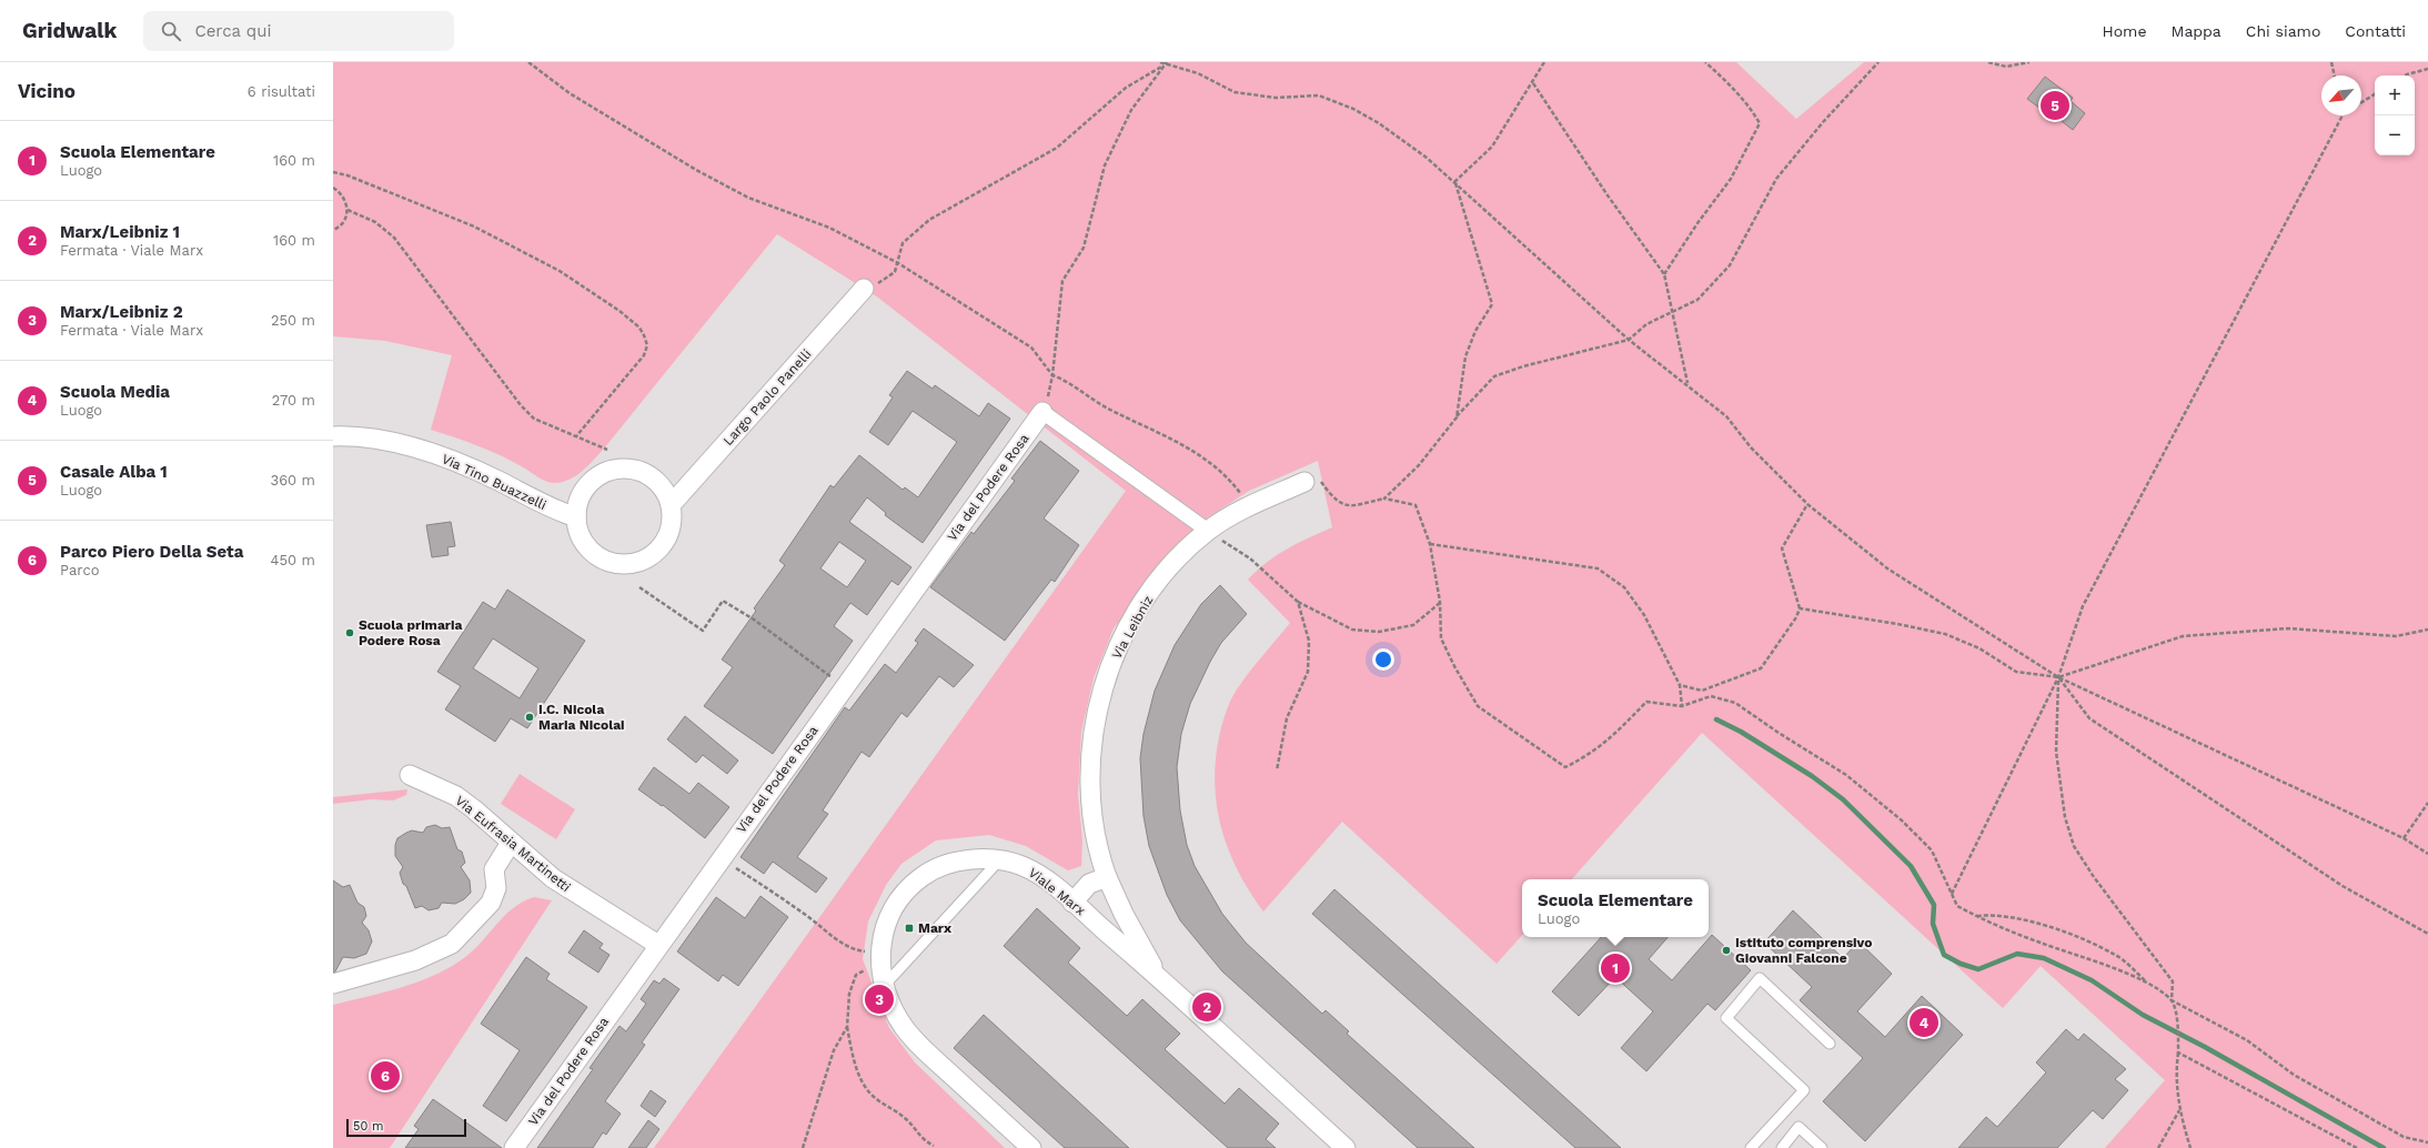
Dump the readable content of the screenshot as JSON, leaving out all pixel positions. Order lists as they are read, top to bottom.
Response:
{
  "streets": {
    "street": [
      "Largo Paolo Panelli",
      "Via Tino Buazzelli",
      "Via del Podere Rosa",
      "Via Leibniz",
      "Via Eufrasia Martinetti",
      "Viale Marx"
    ]
  },
  "crossings": [
    ["Largo Paolo Panelli", "Via Tino Buazzelli"],
    ["Via del Podere Rosa", "Via Eufrasia Martinetti"],
    ["Via Leibniz", "Viale Marx"]
  ],
  "places": {
    "other": ["Scuola primaria Podere Rosa", "I.C. Nicola Maria Nicolai", "Istituto comprensivo Giovanni Falcone"],
    "transit": ["Marx"]
  },
  "scale_bar": "50 m",
  "north": "bottom left",
  "page": {
    "header": "Gridwalk",
    "search": "Cerca qui",
    "nav": [
      "Home",
      "Mappa",
      "Chi siamo",
      "Contatti"
    ],
    "heading": ["Vicino", "6 risultati"],
    "map_buttons": ["+", "−"],
    "pins": [
      "5",
      "1",
      "3",
      "2",
      "4",
      "6"
    ],
    "list": [
      {
        "mark": "1",
        "name": "Scuola Elementare",
        "note": "Luogo",
        "value": "160 m"
      },
      {
        "mark": "2",
        "name": "Marx/Leibniz 1",
        "note": "Fermata · Viale Marx",
        "value": "160 m"
      },
      {
        "mark": "3",
        "name": "Marx/Leibniz 2",
        "note": "Fermata · Viale Marx",
        "value": "250 m"
      },
      {
        "mark": "4",
        "name": "Scuola Media",
        "note": "Luogo",
        "value": "270 m"
      },
      {
        "mark": "5",
        "name": "Casale Alba 1",
        "note": "Luogo",
        "value": "360 m"
      },
      {
        "mark": "6",
        "name": "Parco Piero Della Seta",
        "note": "Parco",
        "value": "450 m"
      }
    ],
    "popup": ["Scuola Elementare", "Luogo"],
    "scale": "50 m"
  }
}
